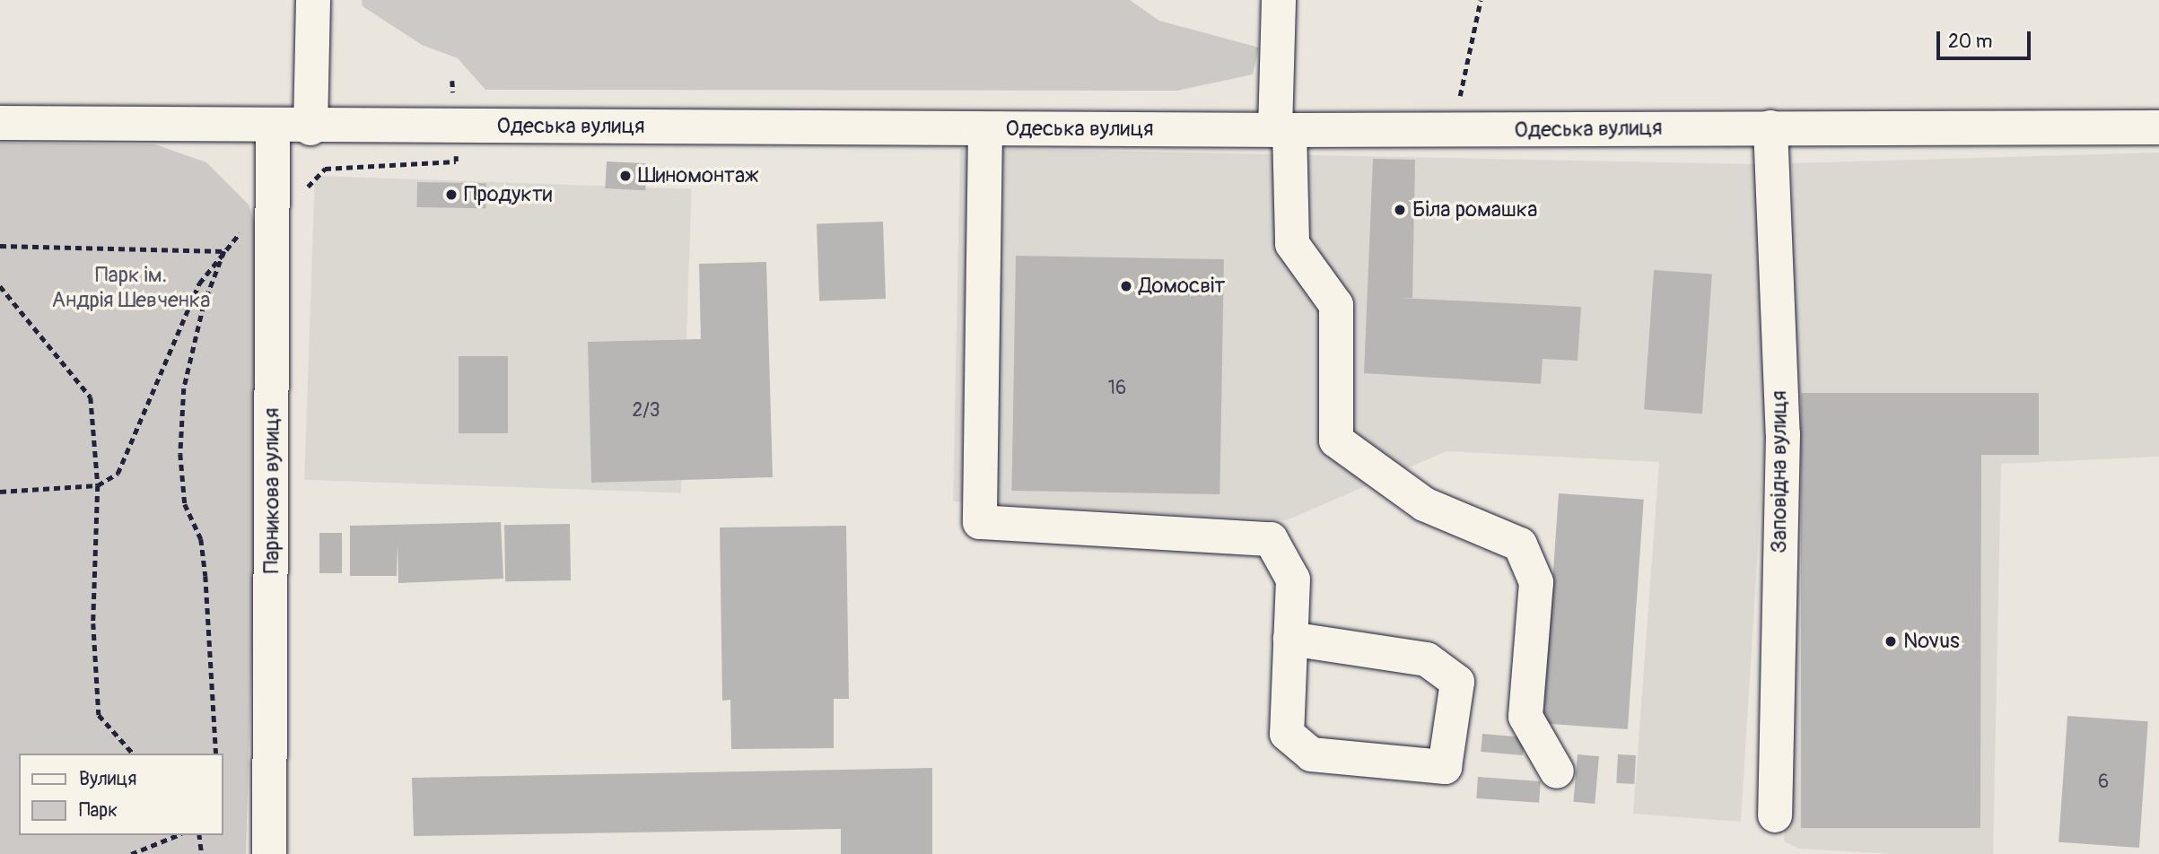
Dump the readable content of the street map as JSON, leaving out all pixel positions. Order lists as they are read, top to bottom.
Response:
{
  "streets": {
    "street": ["Одеська вулиця", "Заповідна вулиця", "Парникова вулиця"]
  },
  "crossings": [
    ["Одеська вулиця", "Заповідна вулиця"],
    ["Одеська вулиця", "Парникова вулиця"]
  ],
  "parks": ["Парк ім. Андрія Шевченка"],
  "places": [
    "Шиномонтаж",
    "Продукти",
    "Біла ромашка",
    "Домосвіт",
    "Novus"
  ],
  "house_numbers": ["16", "2/3", "6"],
  "legend": ["Вулиця", "Парк"],
  "scale_bar": "20 m"
}
